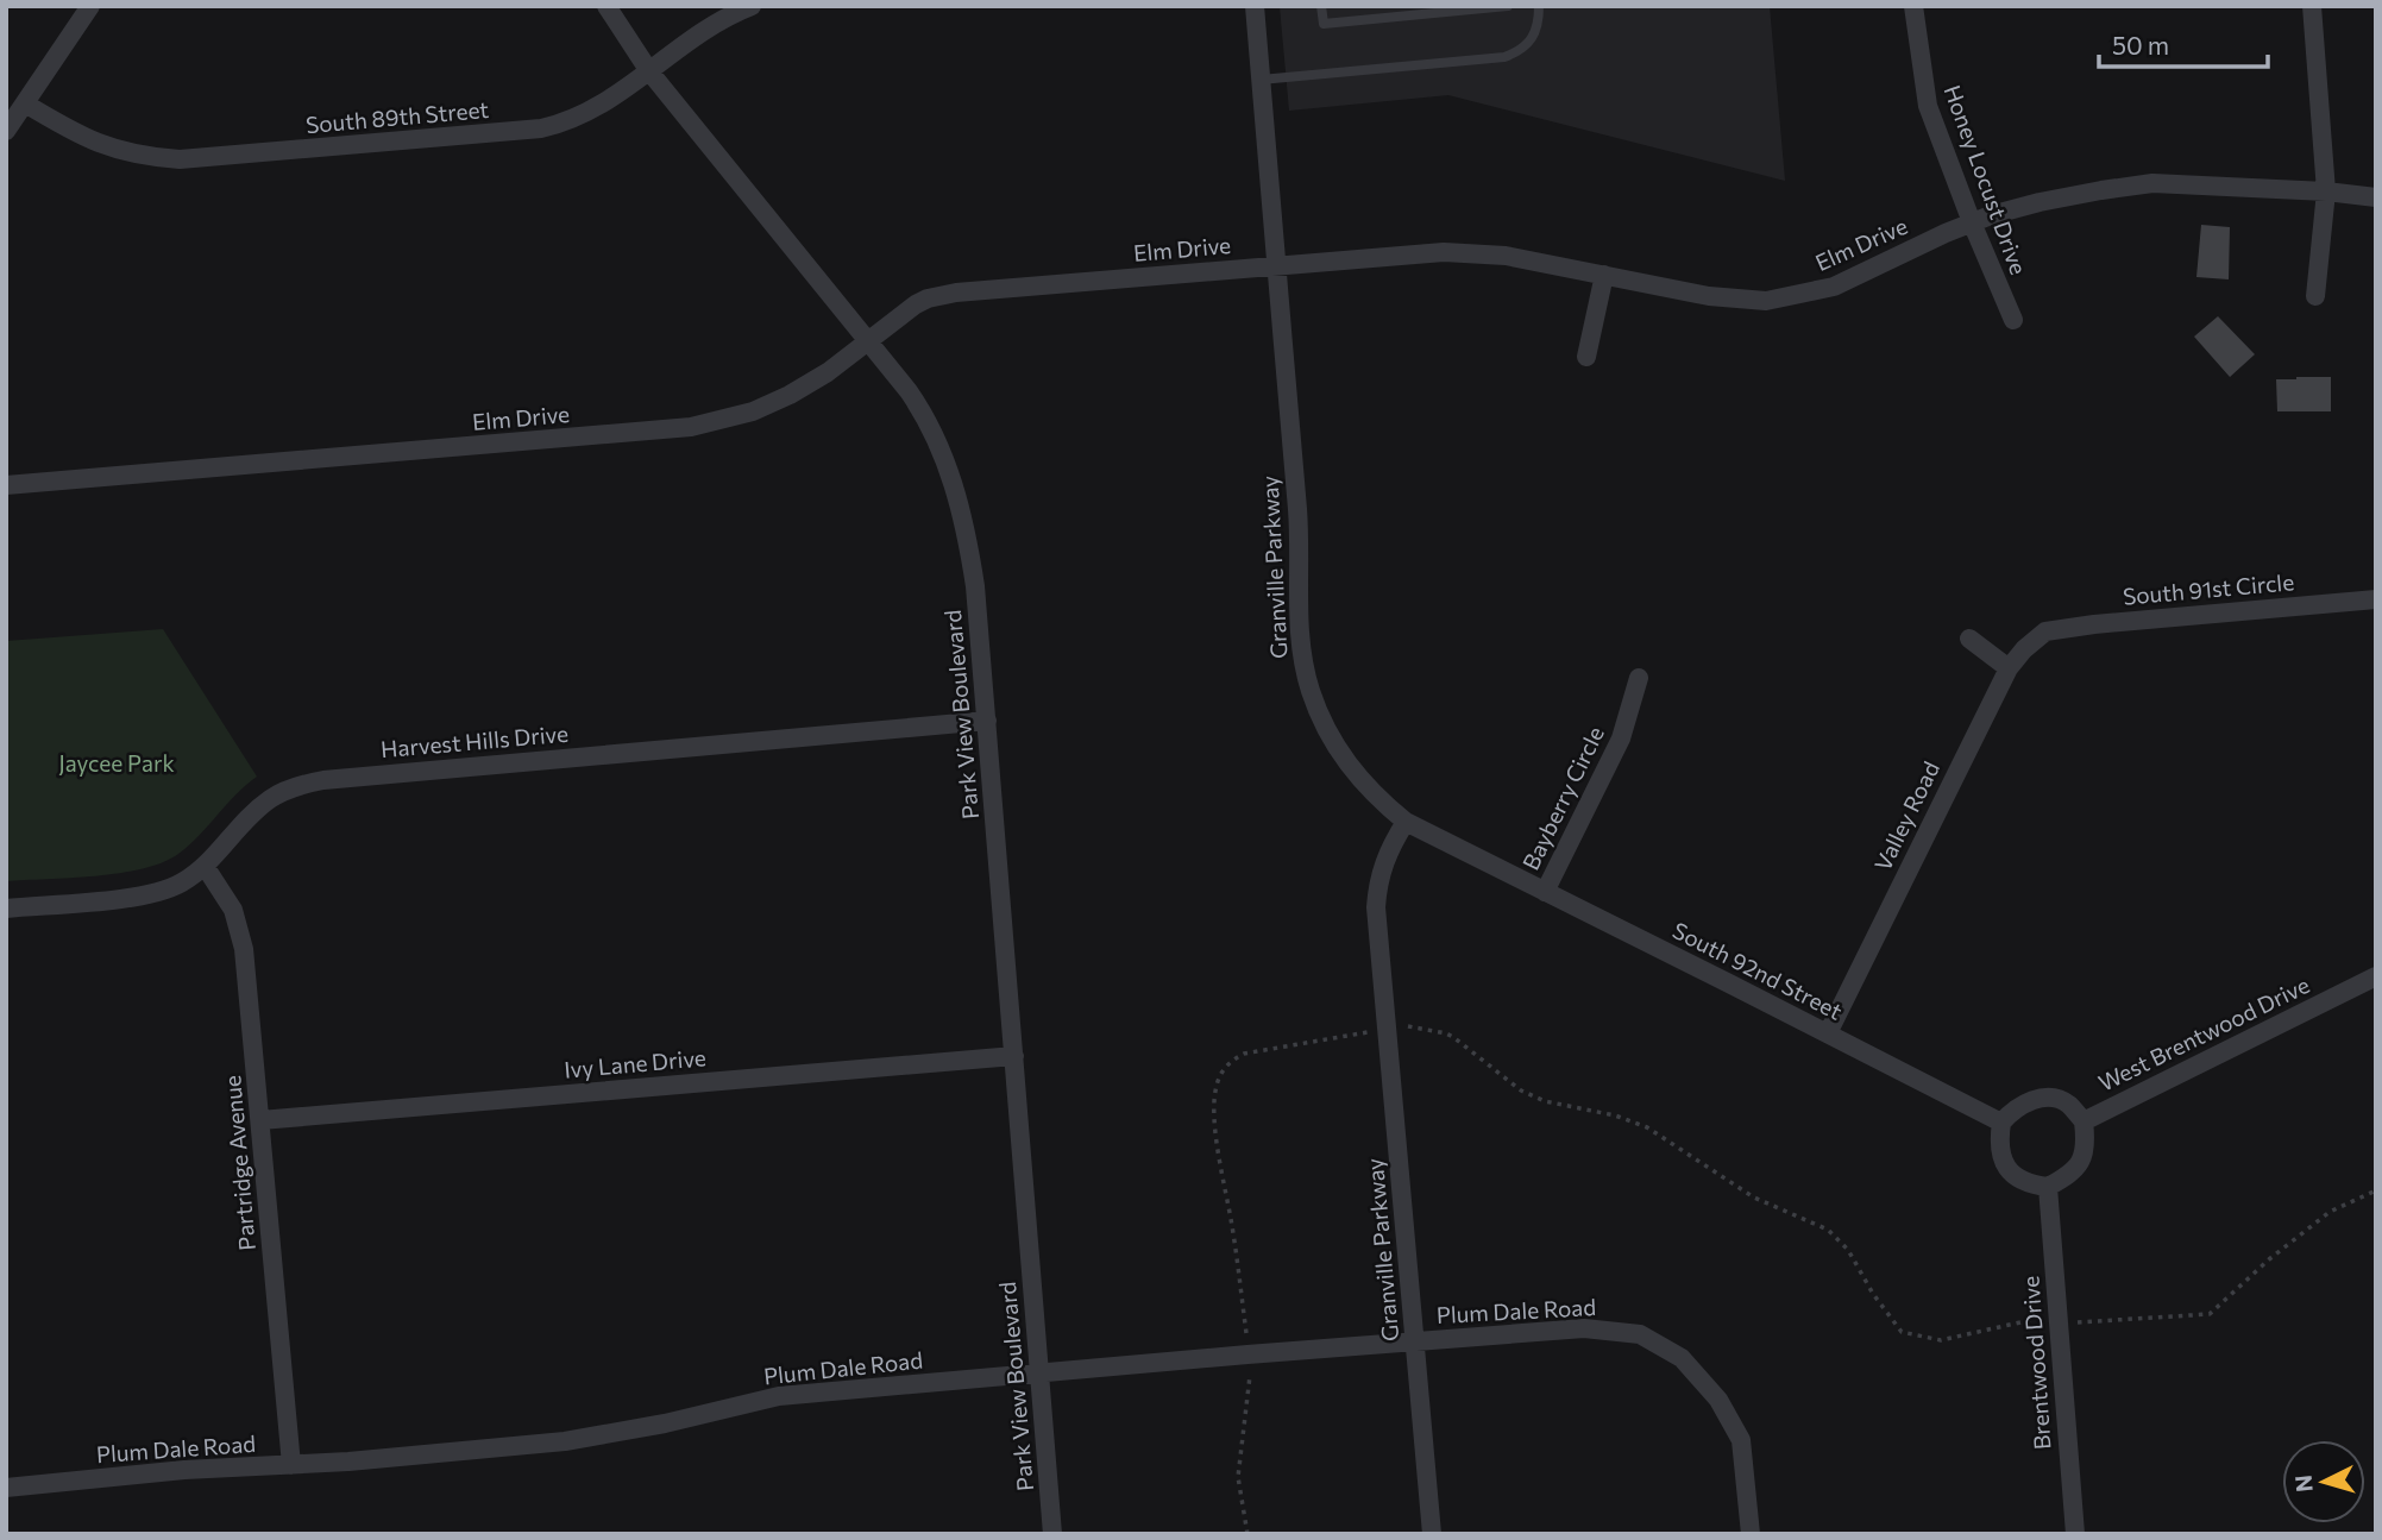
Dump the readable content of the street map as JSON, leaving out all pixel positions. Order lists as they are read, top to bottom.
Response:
{
  "streets": {
    "street": [
      "South 89th Street",
      "Honey Locust Drive",
      "Elm Drive",
      "Granville Parkway",
      "South 91st Circle",
      "Park View Boulevard",
      "Harvest Hills Drive",
      "Bayberry Circle",
      "Valley Road",
      "South 92nd Street",
      "West Brentwood Drive",
      "Ivy Lane Drive",
      "Partridge Avenue",
      "Plum Dale Road",
      "Brentwood Drive"
    ]
  },
  "crossings": [
    ["South 89th Street", "Park View Boulevard"],
    ["Honey Locust Drive", "Elm Drive"],
    ["Elm Drive", "Granville Parkway"],
    ["Elm Drive", "Park View Boulevard"],
    ["Granville Parkway", "South 92nd Street"],
    ["Granville Parkway", "Plum Dale Road"],
    ["South 91st Circle", "Valley Road"],
    ["Park View Boulevard", "Harvest Hills Drive"],
    ["Park View Boulevard", "Ivy Lane Drive"],
    ["Park View Boulevard", "Plum Dale Road"],
    ["Harvest Hills Drive", "Partridge Avenue"],
    ["Bayberry Circle", "South 92nd Street"],
    ["Valley Road", "South 92nd Street"],
    ["South 92nd Street", "West Brentwood Drive"],
    ["South 92nd Street", "Brentwood Drive"],
    ["West Brentwood Drive", "Brentwood Drive"],
    ["Ivy Lane Drive", "Partridge Avenue"],
    ["Partridge Avenue", "Plum Dale Road"]
  ],
  "parks": ["Jaycee Park"],
  "scale_bar": "50 m",
  "north": "left"
}
